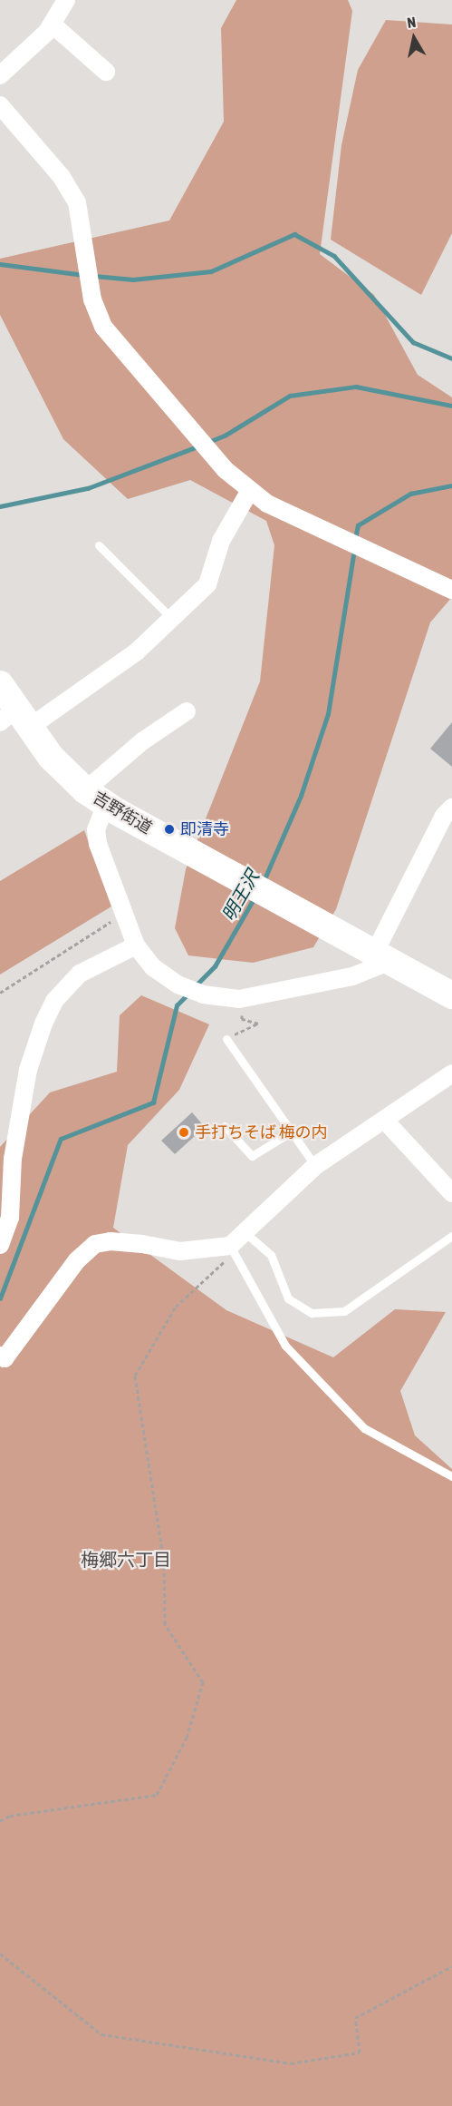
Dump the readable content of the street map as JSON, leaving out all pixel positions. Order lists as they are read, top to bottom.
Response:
{
  "streets": {
    "main road": ["吉野街道"]
  },
  "districts": ["梅郷六丁目"],
  "water": ["明王沢"],
  "places": ["即清寺", "手打ちそば 梅の内"],
  "north": "top"
}
